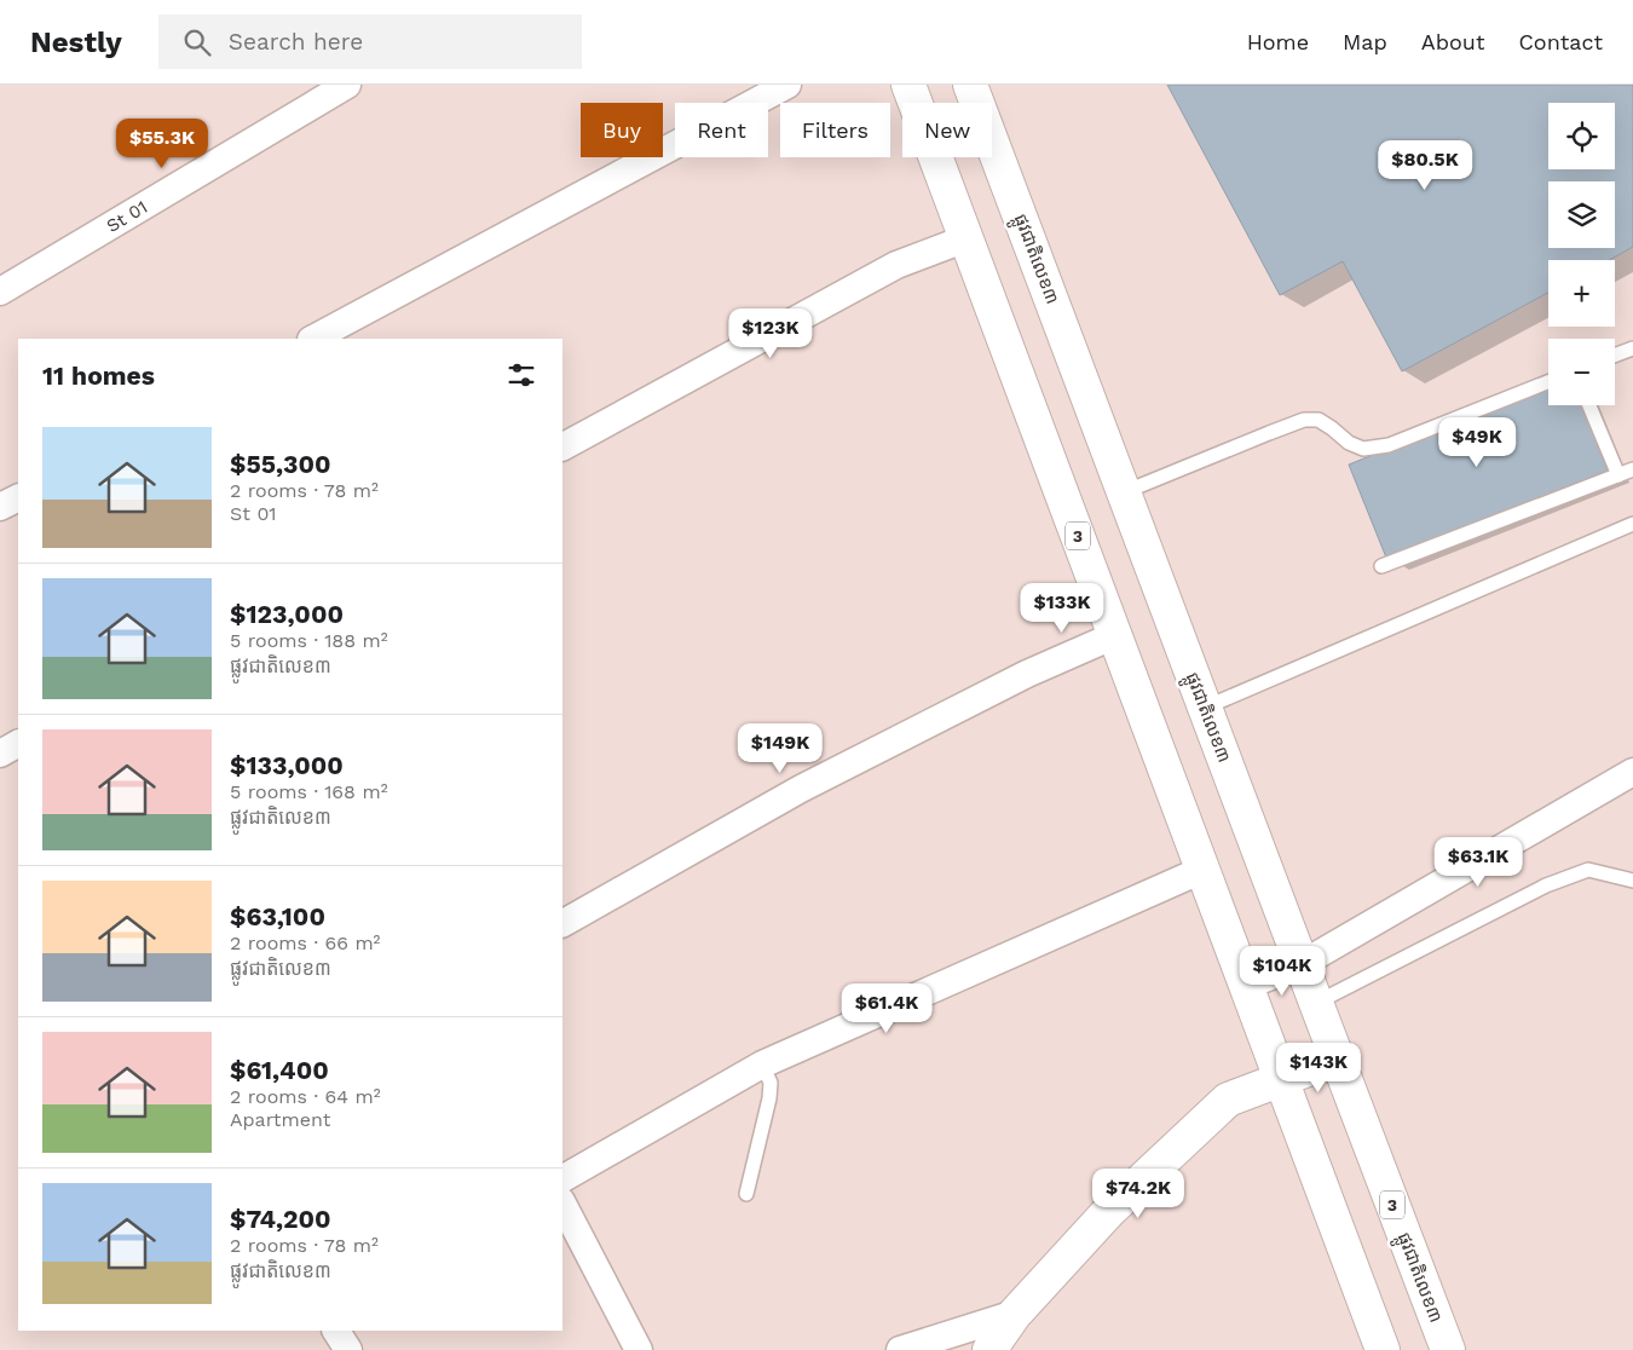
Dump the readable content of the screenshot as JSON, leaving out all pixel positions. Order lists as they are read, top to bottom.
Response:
{
  "streets": {
    "main road": ["ផ្លូវជាតិលេខ៣", "3"],
    "street": ["St 01"]
  },
  "page": {
    "header": "Nestly",
    "search": "Search here",
    "nav": [
      "Home",
      "Map",
      "About",
      "Contact"
    ],
    "map_buttons": ["+", "−"],
    "chip": [
      "Buy",
      "Rent",
      "Filters",
      "New"
    ],
    "price": [
      "$55.3K",
      "$80.5K",
      "$123K",
      "$49K",
      "$133K",
      "$149K",
      "$63.1K",
      "$104K",
      "$61.4K",
      "$143K",
      "$74.2K"
    ],
    "heading": "11 homes",
    "list": [
      {
        "name": "$55,300",
        "note": "2 rooms · 78 m² · St 01"
      },
      {
        "name": "$123,000",
        "note": "5 rooms · 188 m² · ផ្លូវជាតិលេខ៣"
      },
      {
        "name": "$133,000",
        "note": "5 rooms · 168 m² · ផ្លូវជាតិលេខ៣"
      },
      {
        "name": "$63,100",
        "note": "2 rooms · 66 m² · ផ្លូវជាតិលេខ៣"
      },
      {
        "name": "$61,400",
        "note": "2 rooms · 64 m² · Apartment"
      },
      {
        "name": "$74,200",
        "note": "2 rooms · 78 m² · ផ្លូវជាតិលេខ៣"
      }
    ]
  }
}
